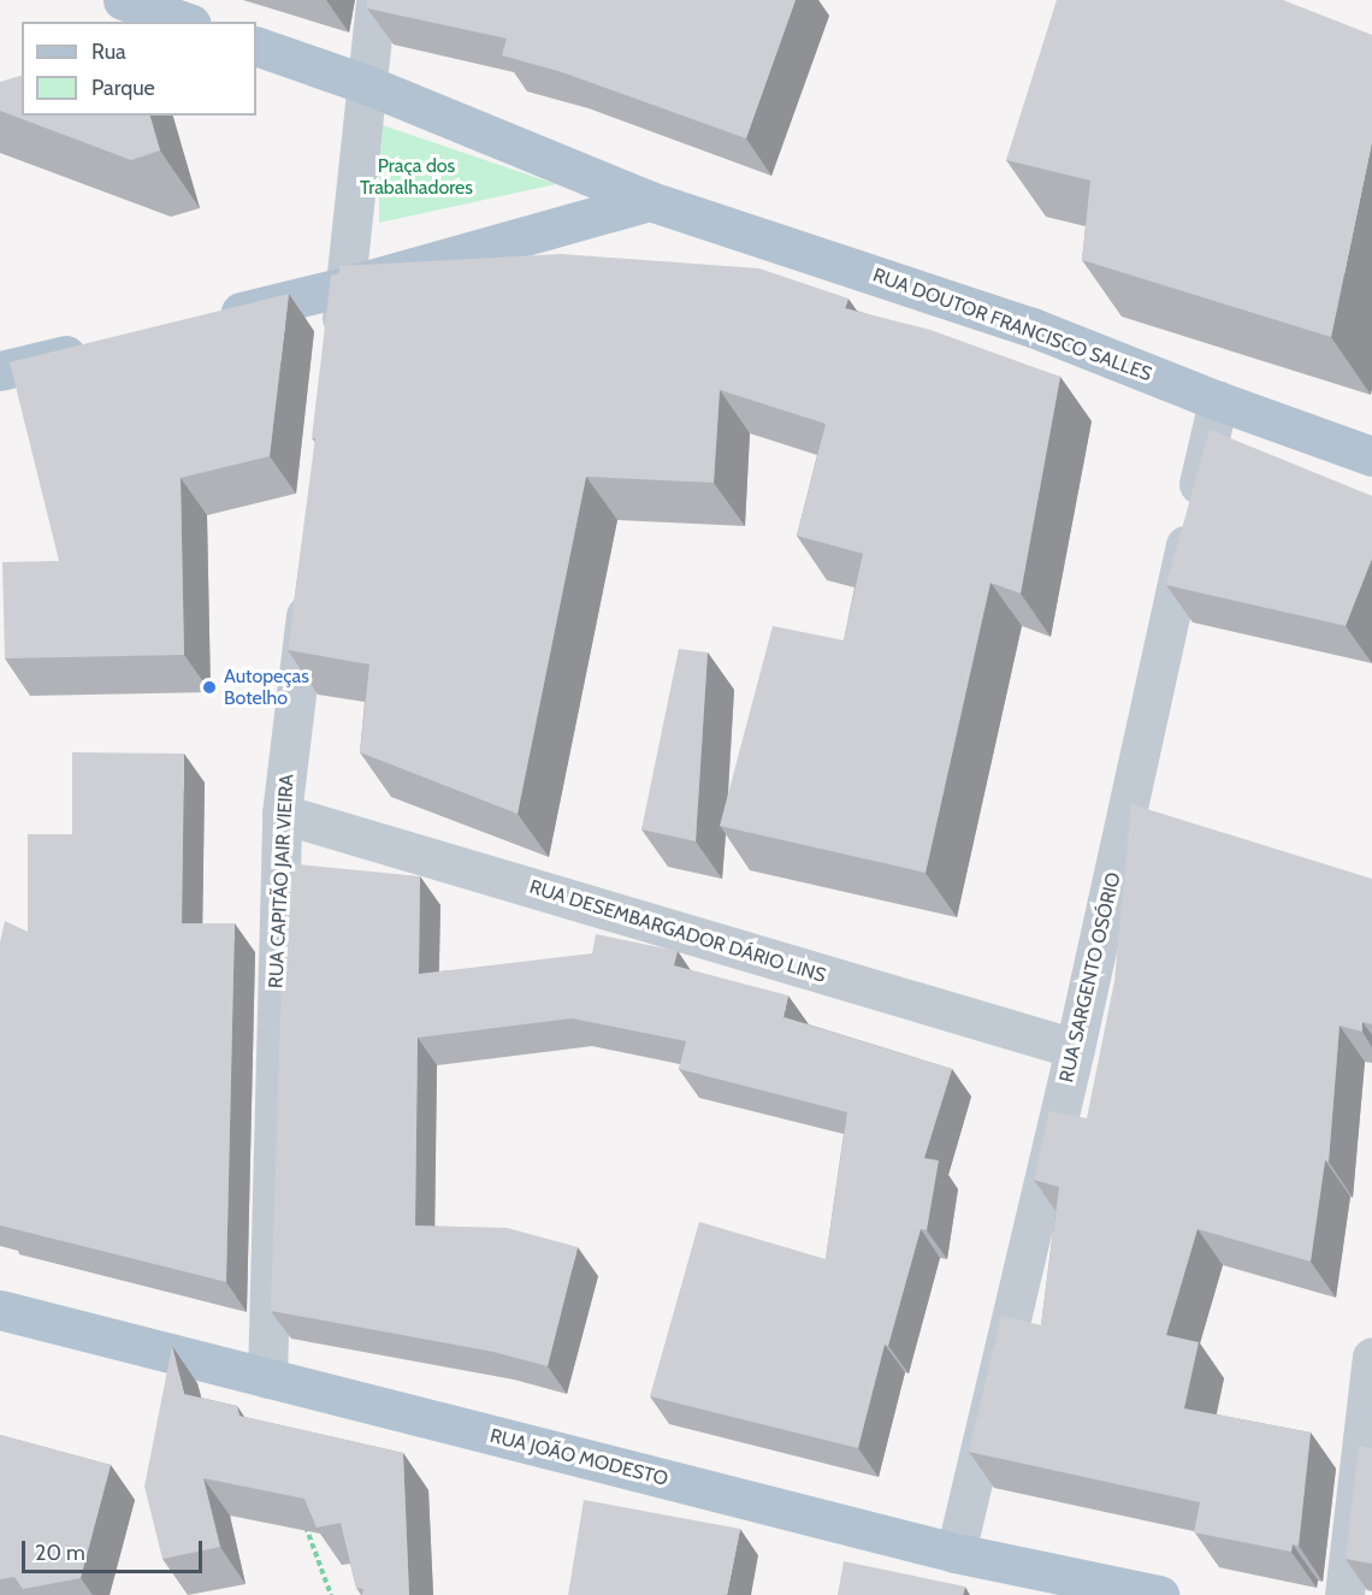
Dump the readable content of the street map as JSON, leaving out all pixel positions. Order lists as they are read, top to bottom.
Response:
{
  "streets": {
    "main road": ["RUA DOUTOR FRANCISCO SALLES", "RUA JOÃO MODESTO"],
    "street": ["RUA CAPITÃO JAIR VIEIRA", "RUA DESEMBARGADOR DÁRIO LINS", "RUA SARGENTO OSÓRIO"]
  },
  "crossings": [
    ["RUA DOUTOR FRANCISCO SALLES", "RUA SARGENTO OSÓRIO"],
    ["RUA CAPITÃO JAIR VIEIRA", "RUA DESEMBARGADOR DÁRIO LINS"],
    ["RUA CAPITÃO JAIR VIEIRA", "RUA JOÃO MODESTO"],
    ["RUA DESEMBARGADOR DÁRIO LINS", "RUA SARGENTO OSÓRIO"],
    ["RUA SARGENTO OSÓRIO", "RUA JOÃO MODESTO"]
  ],
  "parks": ["Praça dos Trabalhadores"],
  "places": ["Autopeças Botelho"],
  "legend": ["Rua", "Parque"],
  "scale_bar": "20 m"
}
